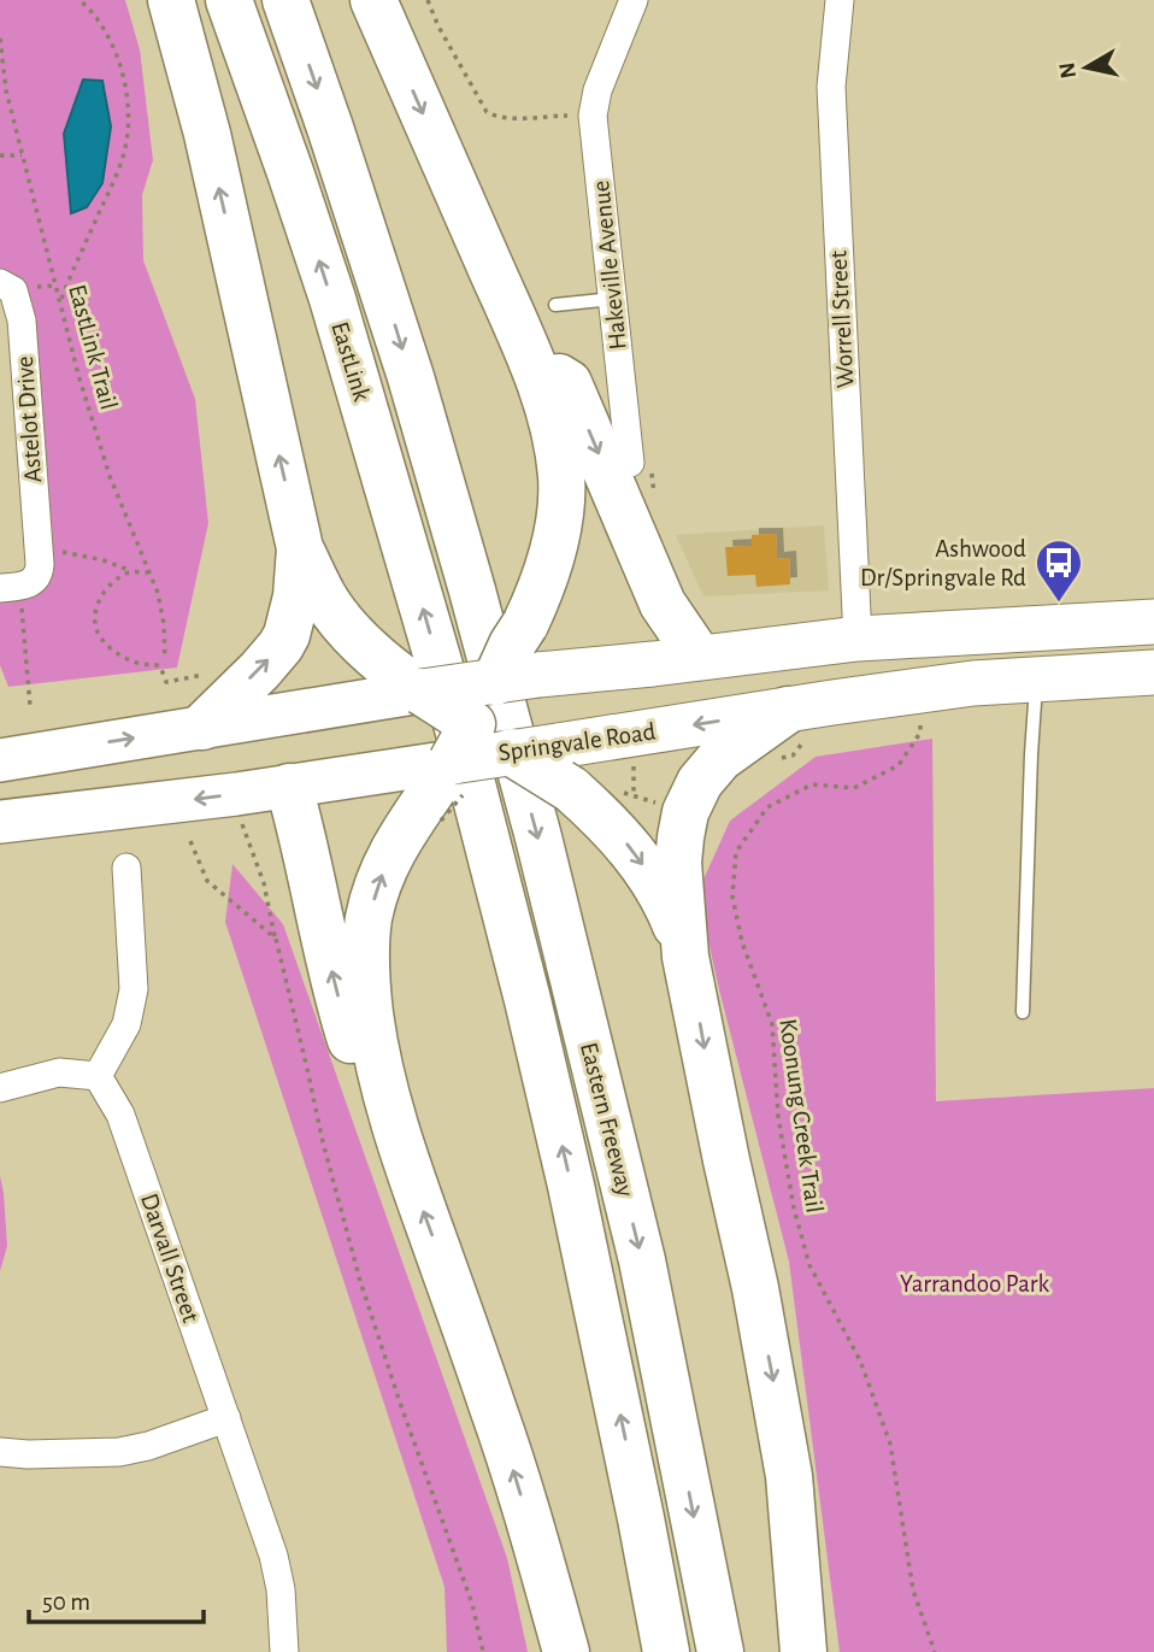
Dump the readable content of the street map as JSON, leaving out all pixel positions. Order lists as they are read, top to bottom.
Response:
{
  "streets": {
    "highway": ["EastLink", "Springvale Road", "Eastern Freeway"],
    "street": [
      "Hakeville Avenue",
      "Worrell Street",
      "Astelot Drive",
      "Darvall Street"
    ],
    "path": ["EastLink Trail", "Koonung Creek Trail"]
  },
  "crossings": [
    ["EastLink", "Eastern Freeway"]
  ],
  "parks": ["Yarrandoo Park"],
  "places": {
    "bus stop": ["Ashwood Dr/Springvale Rd"]
  },
  "scale_bar": "50 m",
  "north": "left"
}
